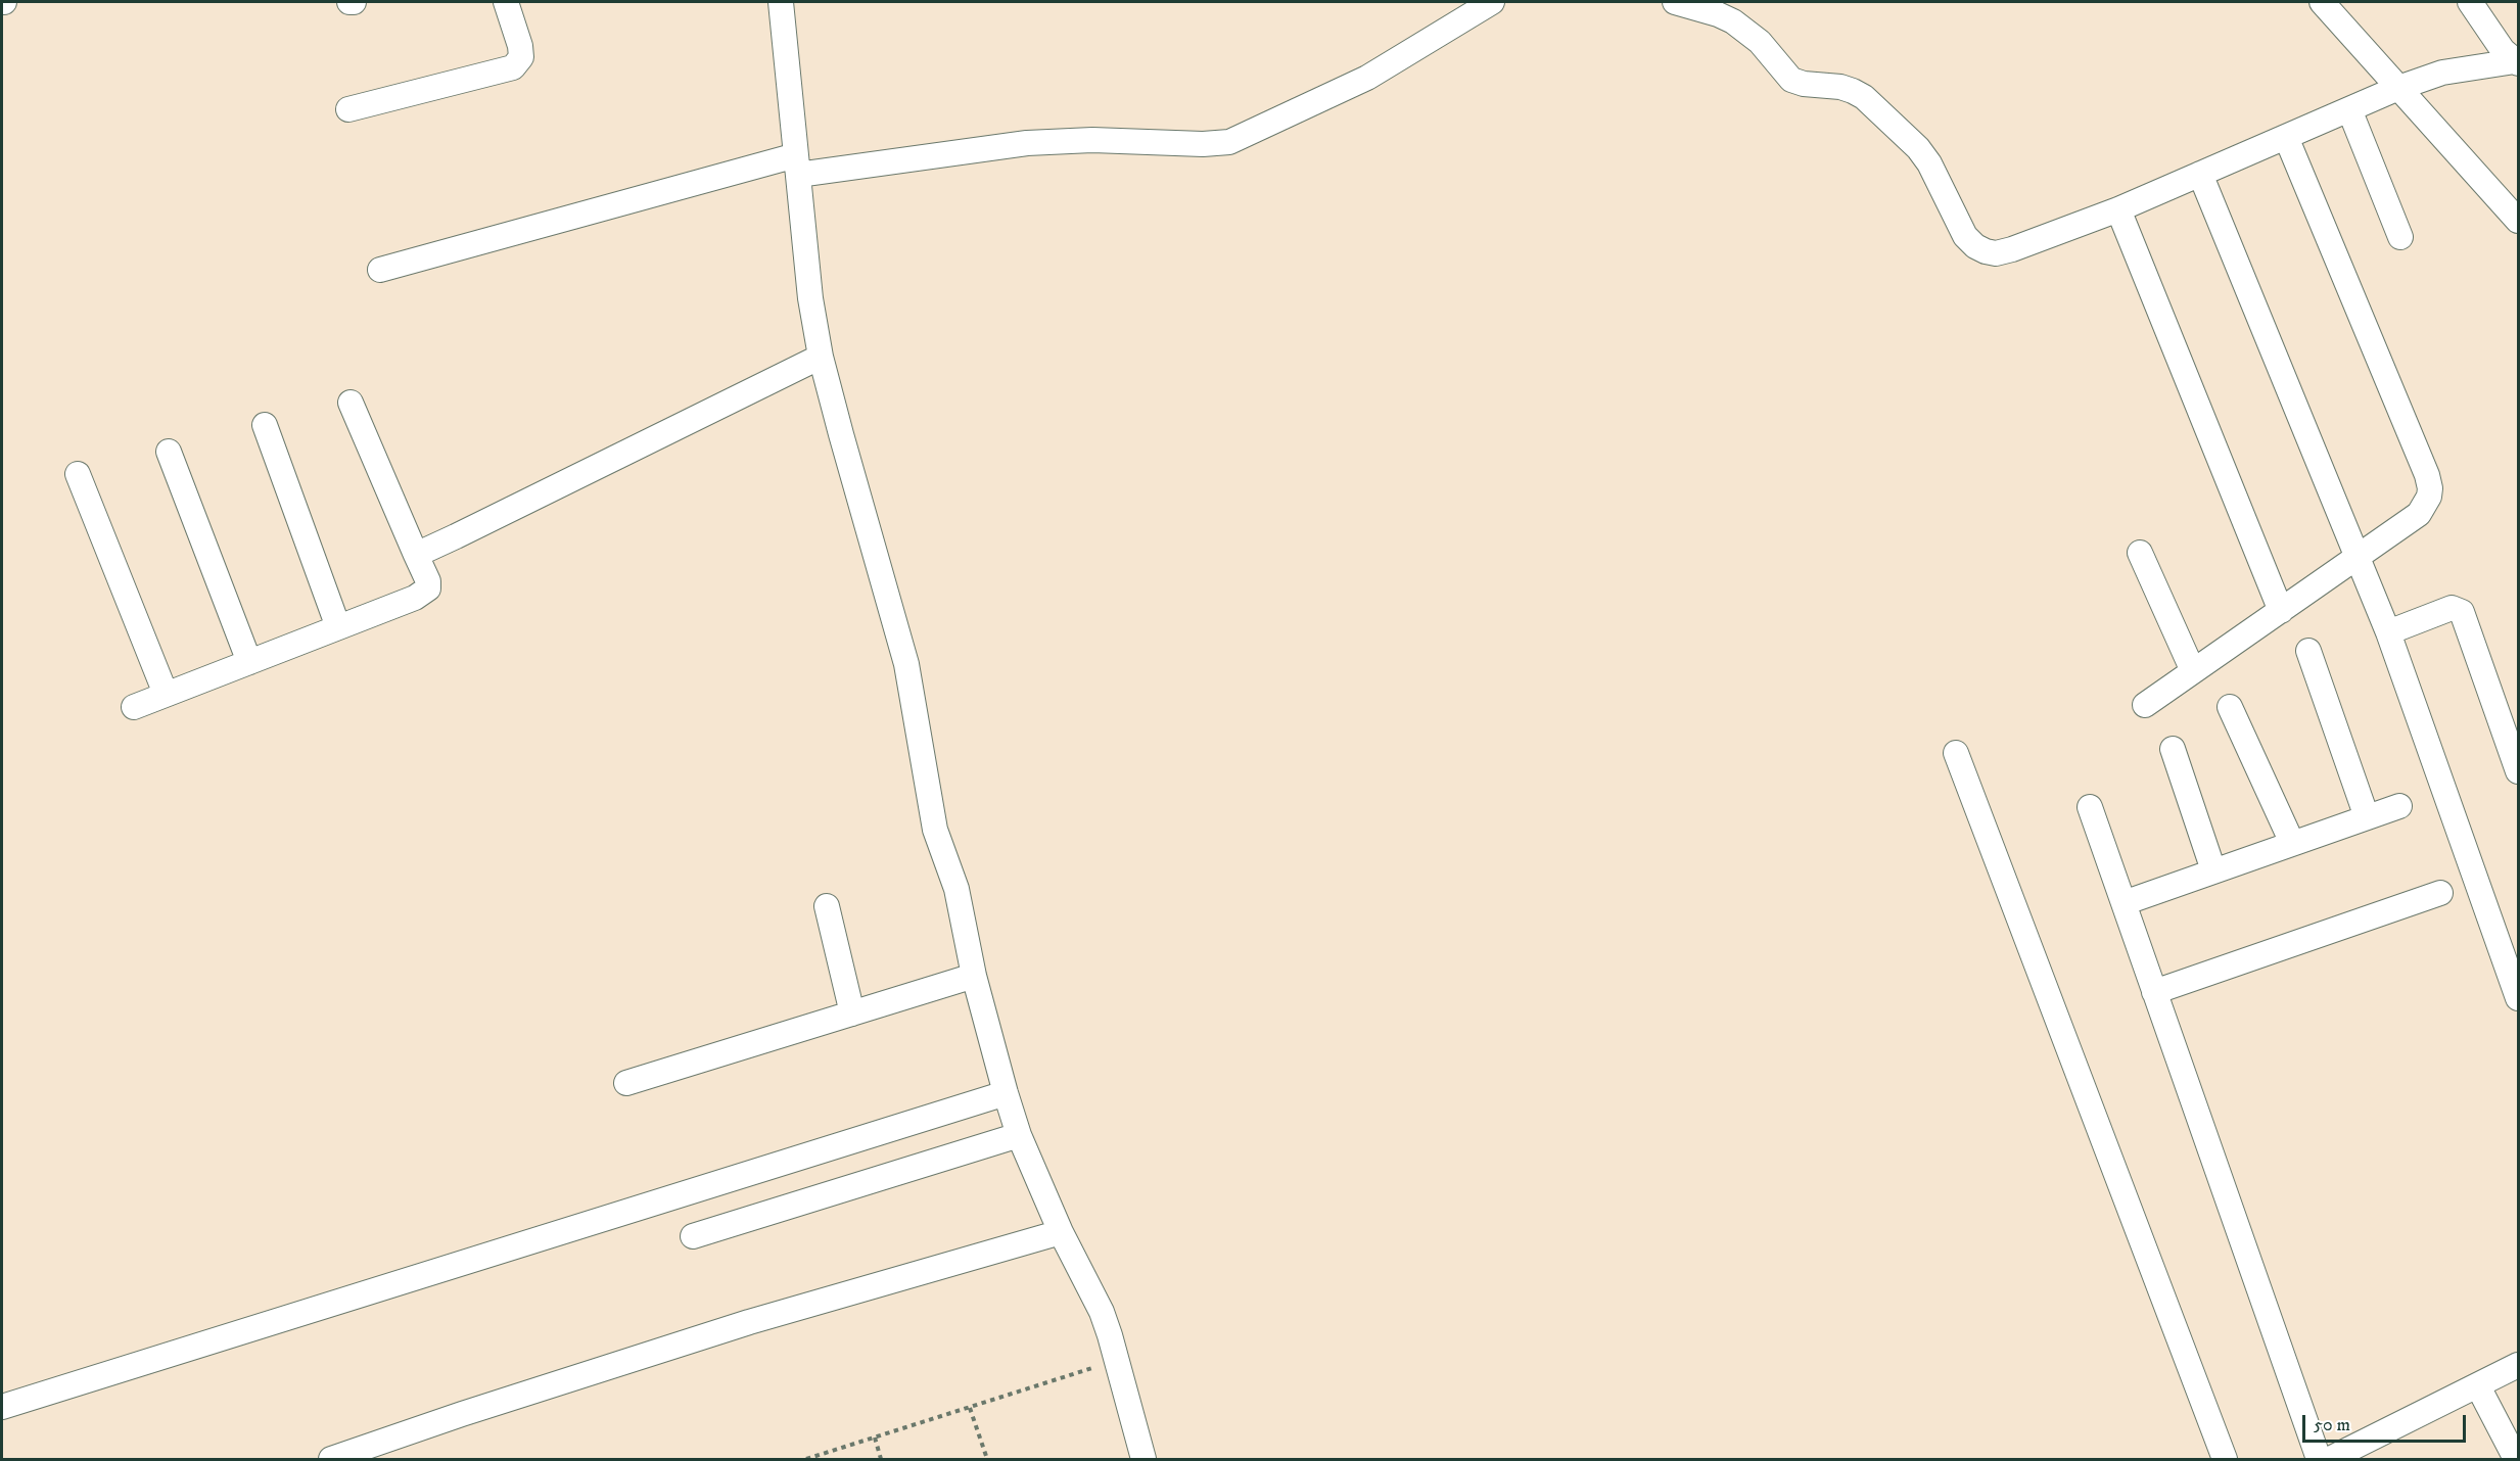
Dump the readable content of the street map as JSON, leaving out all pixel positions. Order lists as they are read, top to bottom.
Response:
{
  "scale_bar": "50 m"
}
